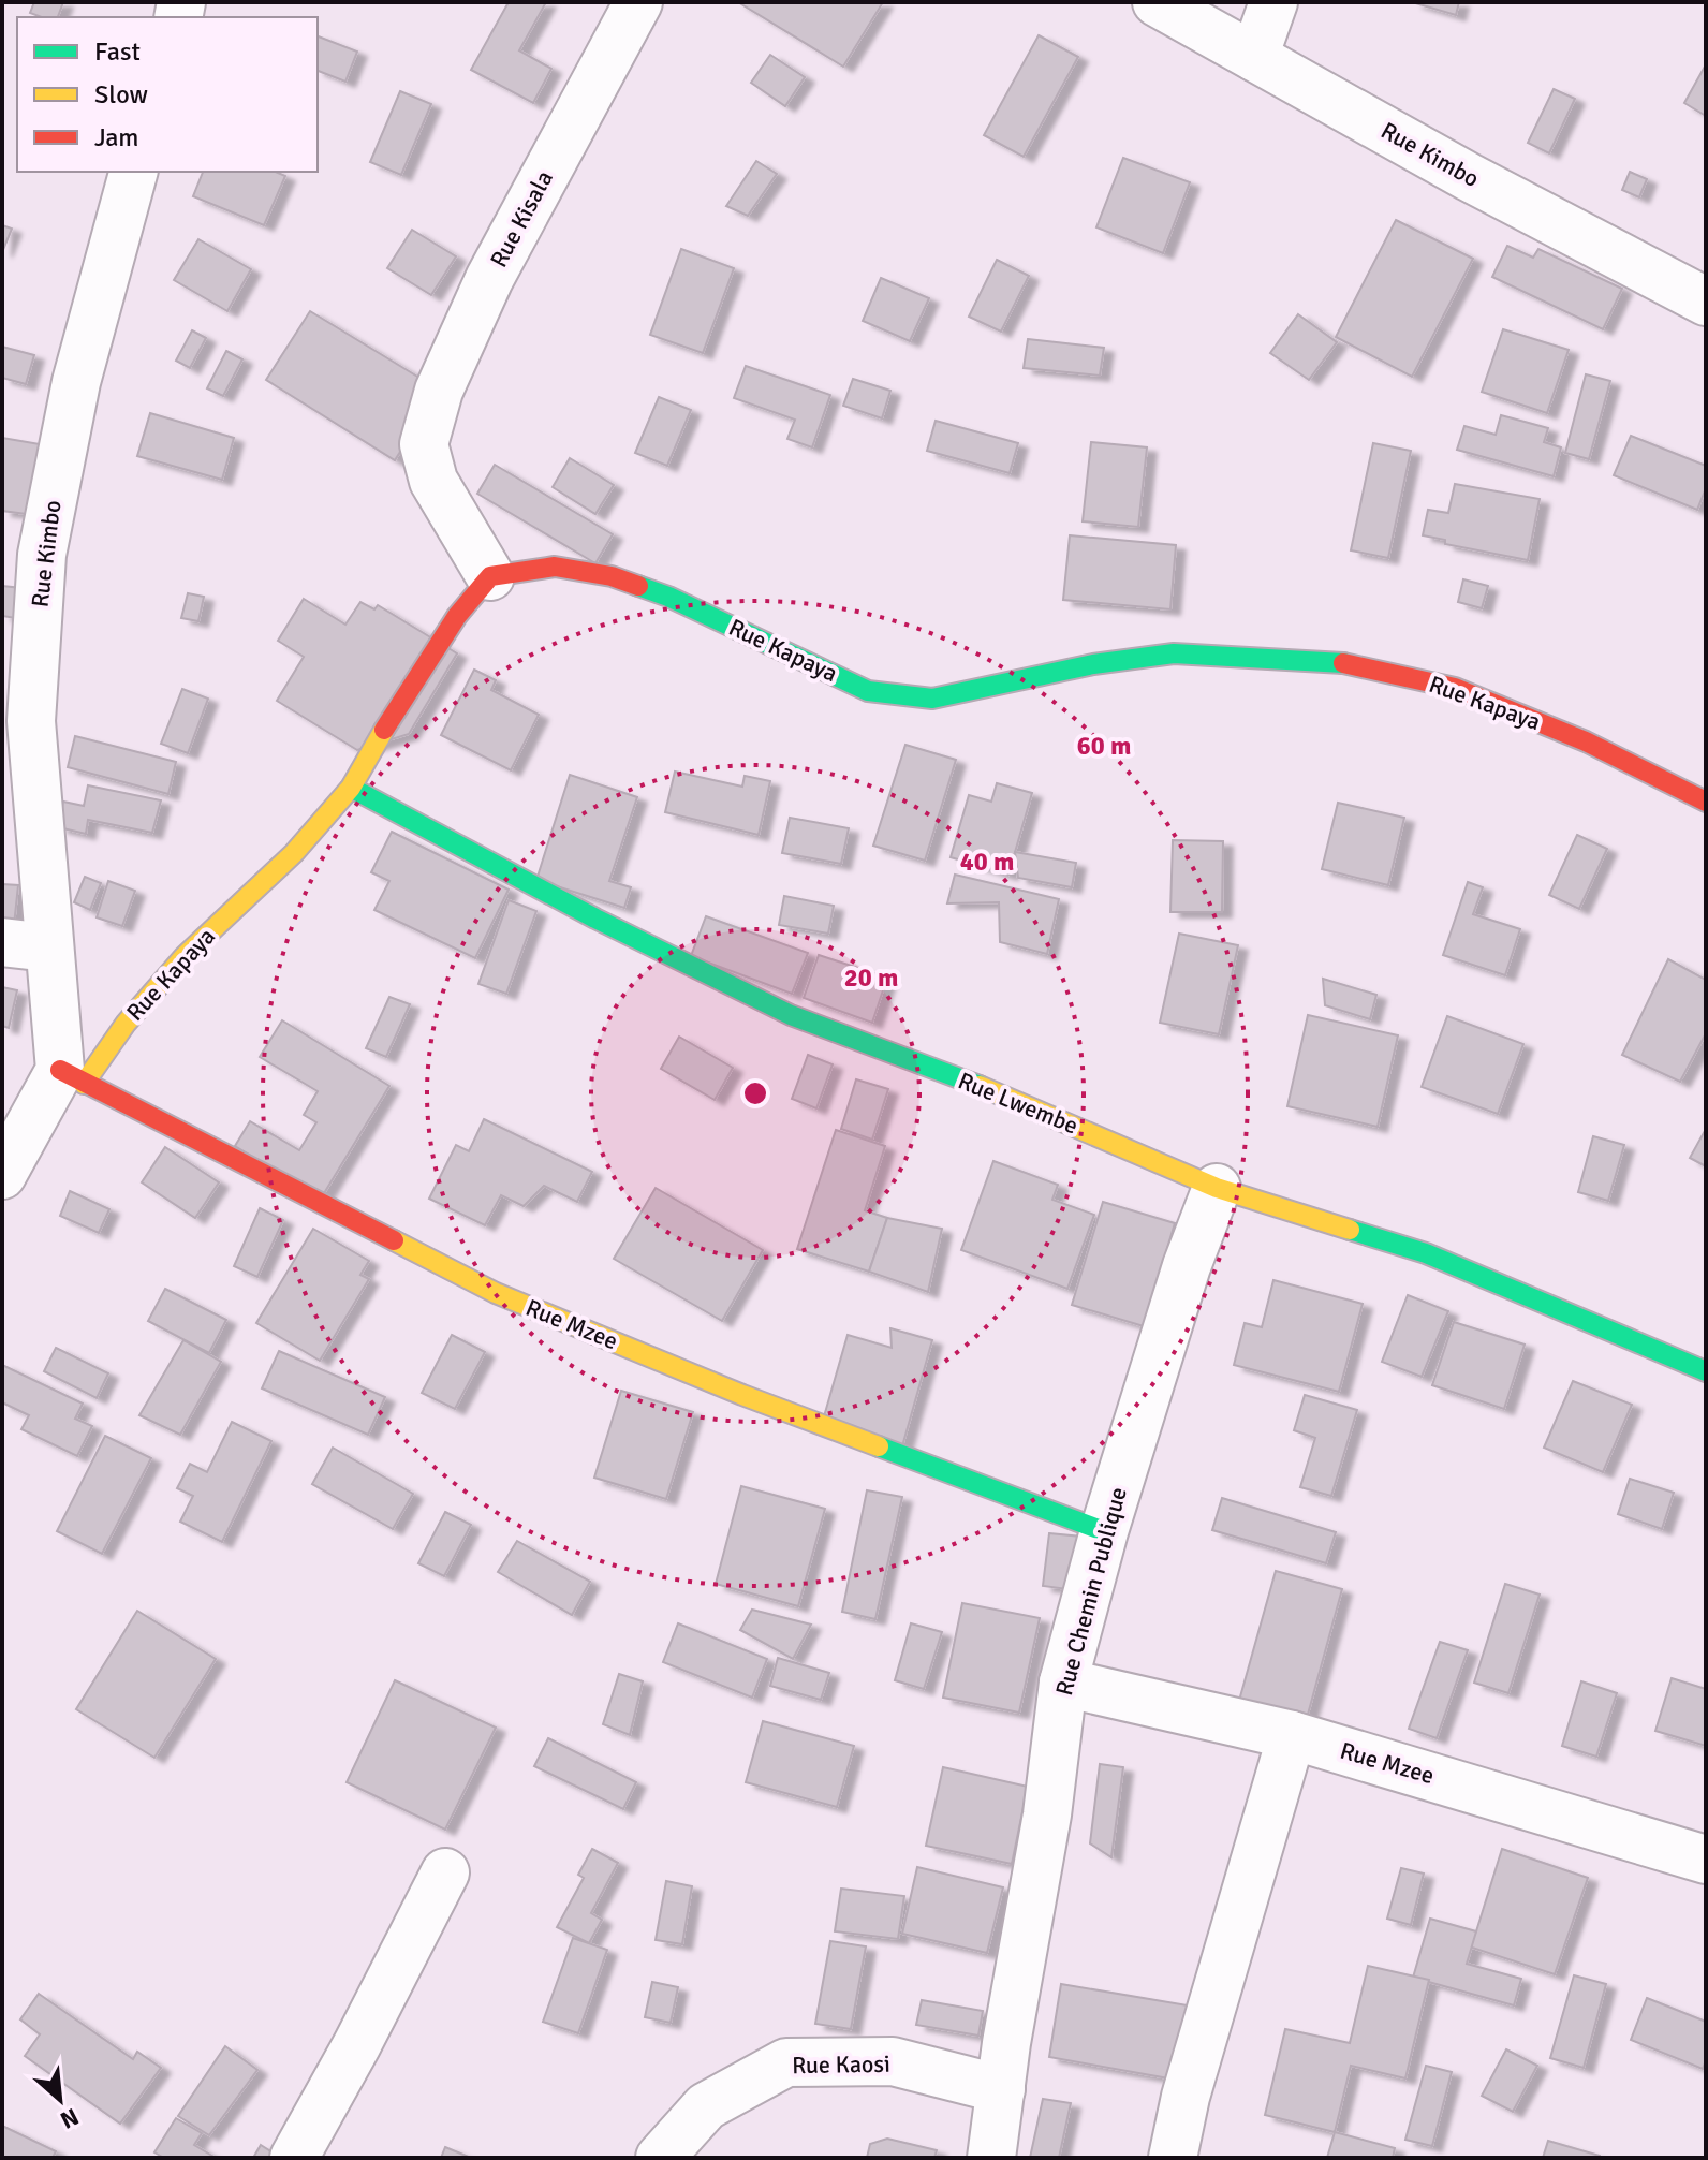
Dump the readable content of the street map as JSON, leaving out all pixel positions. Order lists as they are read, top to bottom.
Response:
{
  "streets": {
    "street": [
      "Rue Kimbo",
      "Rue Kisala",
      "Rue Kapaya",
      "Rue Lwembe",
      "Rue Mzee",
      "Rue Chemin Publique",
      "Rue Kaosi"
    ]
  },
  "crossings": [
    ["Rue Kimbo", "Rue Kapaya"],
    ["Rue Kimbo", "Rue Mzee"],
    ["Rue Kisala", "Rue Kapaya"],
    ["Rue Kapaya", "Rue Lwembe"],
    ["Rue Kapaya", "Rue Mzee"],
    ["Rue Lwembe", "Rue Chemin Publique"],
    ["Rue Mzee", "Rue Chemin Publique"],
    ["Rue Chemin Publique", "Rue Kaosi"]
  ],
  "legend": ["Fast", "Slow", "Jam"],
  "north": "bottom right",
  "rings": ["60 m", "40 m", "20 m"]
}
